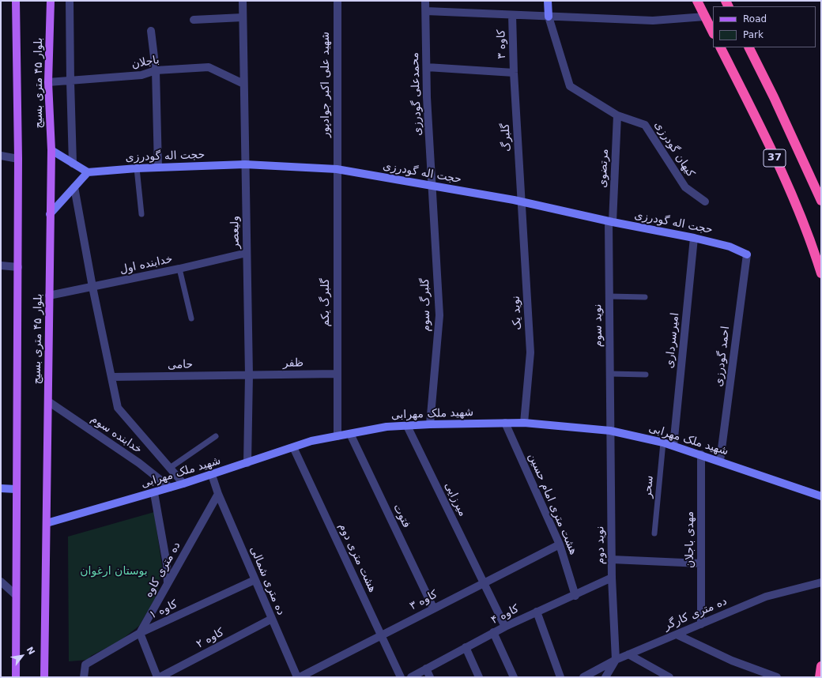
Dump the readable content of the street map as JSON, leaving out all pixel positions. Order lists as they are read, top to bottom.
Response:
{
  "streets": {
    "highway": ["37"],
    "main road": ["بلوار ۴۵ متری بسیج"],
    "street": [
      "کاوه ۳",
      "باجلان",
      "شهید علی اکبر جوادپور",
      "محمدعلی گودرزی",
      "گلبرگ",
      "کیهان گودرزی",
      "حجت اله گودرزی",
      "مرتضوی",
      "ولیعصر",
      "خدابنده اول",
      "گلبرگ یکم",
      "گلبرگ سوم",
      "نوید یک",
      "نوید سوم",
      "امیرسرداری",
      "احمد گودرزی",
      "ظفر",
      "حامی",
      "شهید ملک مهرابی",
      "خدابنده سوم",
      "میرزایی",
      "هشت متری امام حسین",
      "فتوت",
      "مهدی باجلان",
      "نوید دوم",
      "هشت متری دوم",
      "ده متری کاوه",
      "ده متری شمالی",
      "کاوه ۱",
      "ده متری کارگر",
      "کاوه ۴",
      "کاوه ۲"
    ],
    "lane": ["سحر"]
  },
  "crossings": [
    ["کاوه ۳", "گلبرگ"],
    ["کاوه ۳", "میرزایی"],
    ["کاوه ۳", "هشت متری امام حسین"],
    ["کاوه ۳", "فتوت"],
    ["کاوه ۳", "هشت متری دوم"],
    ["کاوه ۳", "ده متری شمالی"],
    ["باجلان", "بلوار ۴۵ متری بسیج"],
    ["باجلان", "ولیعصر"],
    ["بلوار ۴۵ متری بسیج", "خدابنده اول"],
    ["بلوار ۴۵ متری بسیج", "شهید ملک مهرابی"],
    ["بلوار ۴۵ متری بسیج", "خدابنده سوم"],
    ["شهید علی اکبر جوادپور", "حجت اله گودرزی"],
    ["شهید علی اکبر جوادپور", "گلبرگ یکم"],
    ["محمدعلی گودرزی", "حجت اله گودرزی"],
    ["محمدعلی گودرزی", "گلبرگ سوم"],
    ["گلبرگ", "حجت اله گودرزی"],
    ["گلبرگ", "نوید یک"],
    ["کیهان گودرزی", "مرتضوی"],
    ["حجت اله گودرزی", "مرتضوی"],
    ["حجت اله گودرزی", "ولیعصر"],
    ["حجت اله گودرزی", "گلبرگ یکم"],
    ["حجت اله گودرزی", "گلبرگ سوم"],
    ["حجت اله گودرزی", "نوید یک"],
    ["حجت اله گودرزی", "نوید سوم"],
    ["حجت اله گودرزی", "امیرسرداری"],
    ["حجت اله گودرزی", "احمد گودرزی"],
    ["مرتضوی", "نوید سوم"],
    ["ولیعصر", "خدابنده اول"],
    ["ولیعصر", "ظفر"],
    ["ولیعصر", "حامی"],
    ["ولیعصر", "شهید ملک مهرابی"],
    ["گلبرگ یکم", "ظفر"],
    ["گلبرگ یکم", "شهید ملک مهرابی"],
    ["گلبرگ سوم", "شهید ملک مهرابی"],
    ["نوید یک", "شهید ملک مهرابی"],
    ["نوید سوم", "شهید ملک مهرابی"],
    ["نوید سوم", "نوید دوم"],
    ["امیرسرداری", "شهید ملک مهرابی"],
    ["احمد گودرزی", "شهید ملک مهرابی"],
    ["ظفر", "حامی"],
    ["شهید ملک مهرابی", "خدابنده سوم"],
    ["شهید ملک مهرابی", "سحر"],
    ["شهید ملک مهرابی", "میرزایی"],
    ["شهید ملک مهرابی", "هشت متری امام حسین"],
    ["شهید ملک مهرابی", "فتوت"],
    ["شهید ملک مهرابی", "مهدی باجلان"],
    ["شهید ملک مهرابی", "نوید دوم"],
    ["شهید ملک مهرابی", "هشت متری دوم"],
    ["میرزایی", "کاوه ۴"],
    ["هشت متری امام حسین", "کاوه ۴"],
    ["مهدی باجلان", "ده متری کارگر"],
    ["نوید دوم", "ده متری کارگر"],
    ["نوید دوم", "کاوه ۴"],
    ["ده متری کاوه", "ده متری شمالی"],
    ["ده متری کاوه", "کاوه ۱"],
    ["ده متری شمالی", "کاوه ۱"],
    ["ده متری شمالی", "کاوه ۲"]
  ],
  "parks": ["بوستان ارغوان"],
  "legend": ["Road", "Park"],
  "north": "top right"
}
